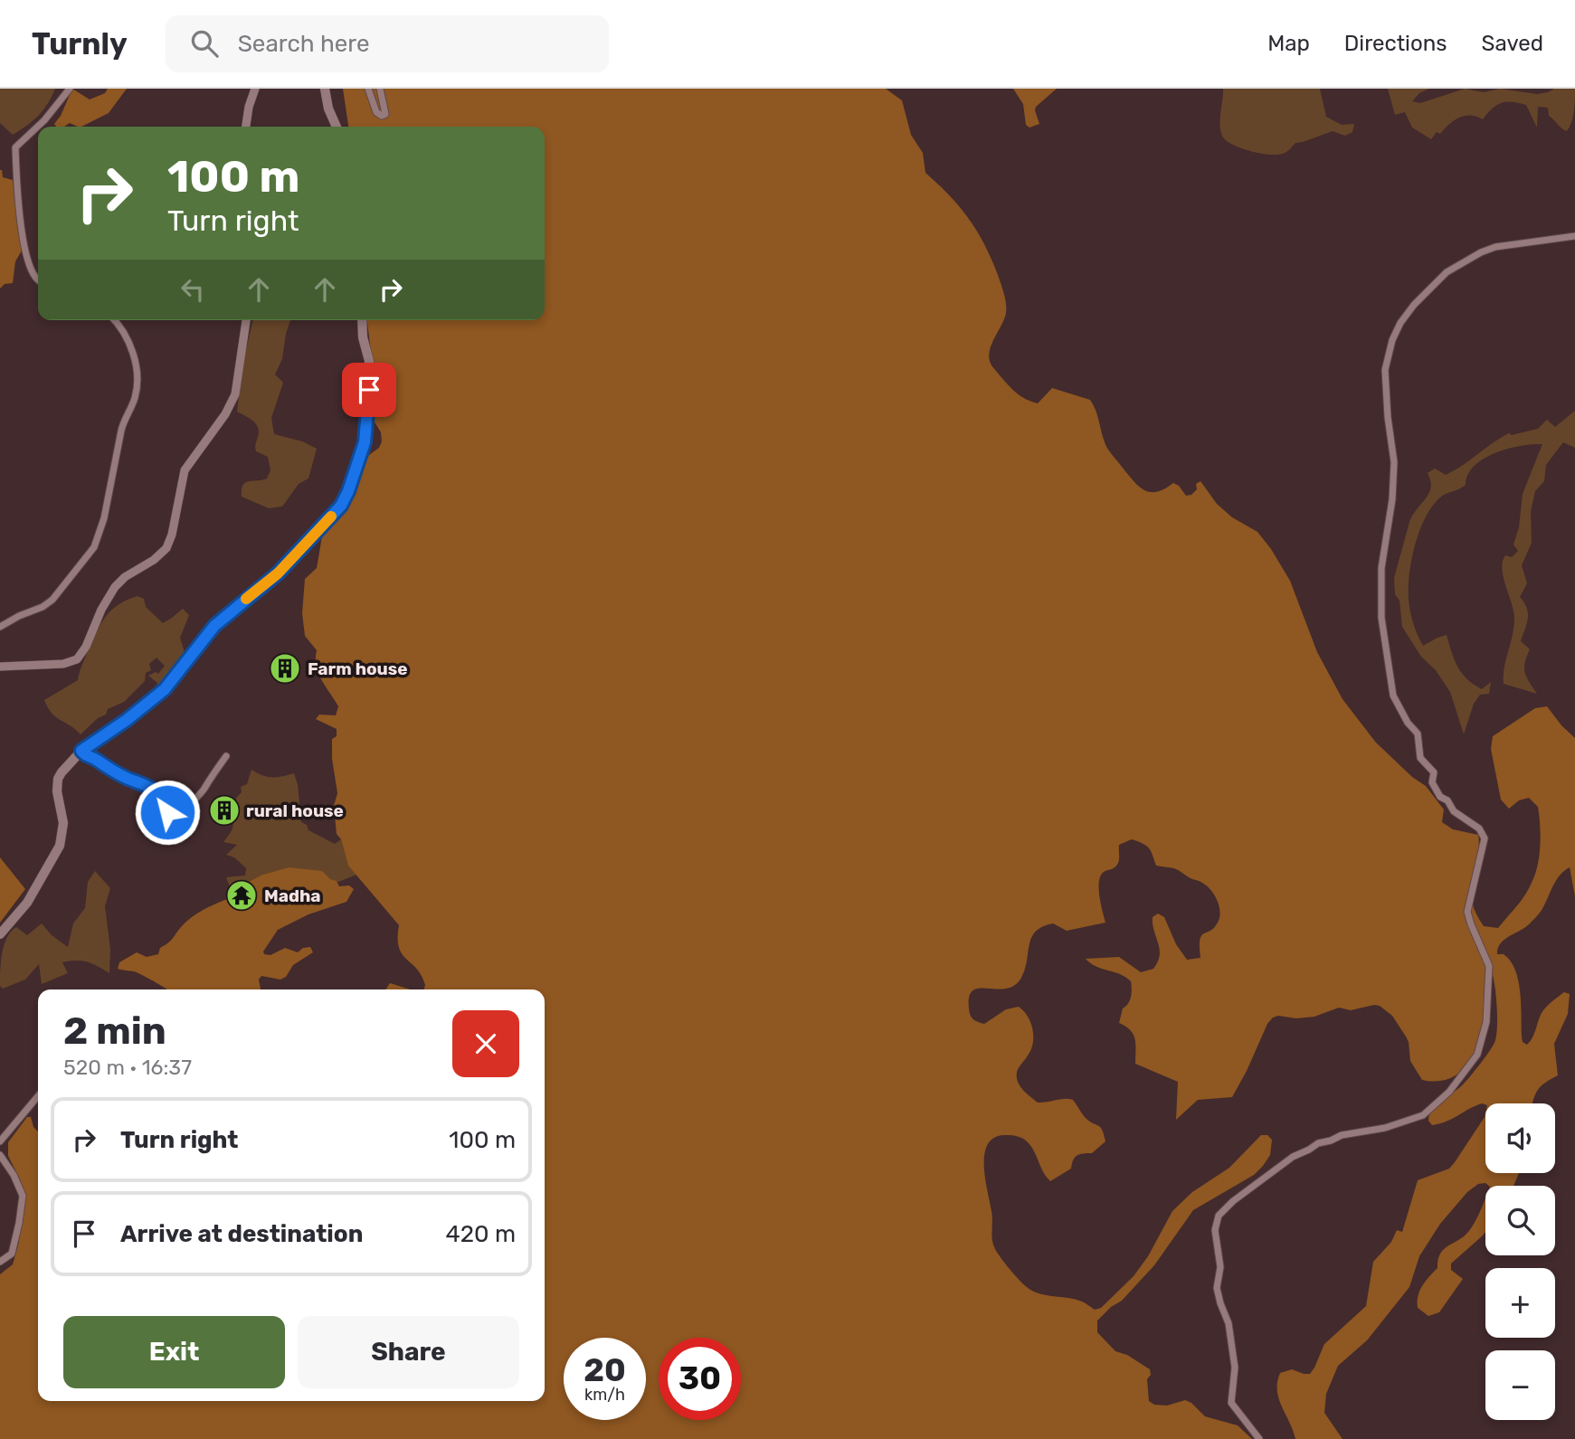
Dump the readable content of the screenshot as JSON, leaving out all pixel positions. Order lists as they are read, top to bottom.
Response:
{
  "places": {
    "building": ["Farm house", "rural house"],
    "temple": ["Madha"]
  },
  "page": {
    "header": "Turnly",
    "search": "Search here",
    "nav": ["Map", "Directions", "Saved"],
    "turn": ["100 m", "Turn right"],
    "heading": ["2 min", "520 m · 16:37"],
    "list": [
      {
        "name": "Turn right",
        "value": "100 m"
      },
      {
        "name": "Arrive at destination",
        "value": "420 m"
      }
    ],
    "map_buttons": ["+", "−"],
    "buttons": ["Exit", "Share"],
    "speed": "20 km/h",
    "limit": "30"
  }
}
